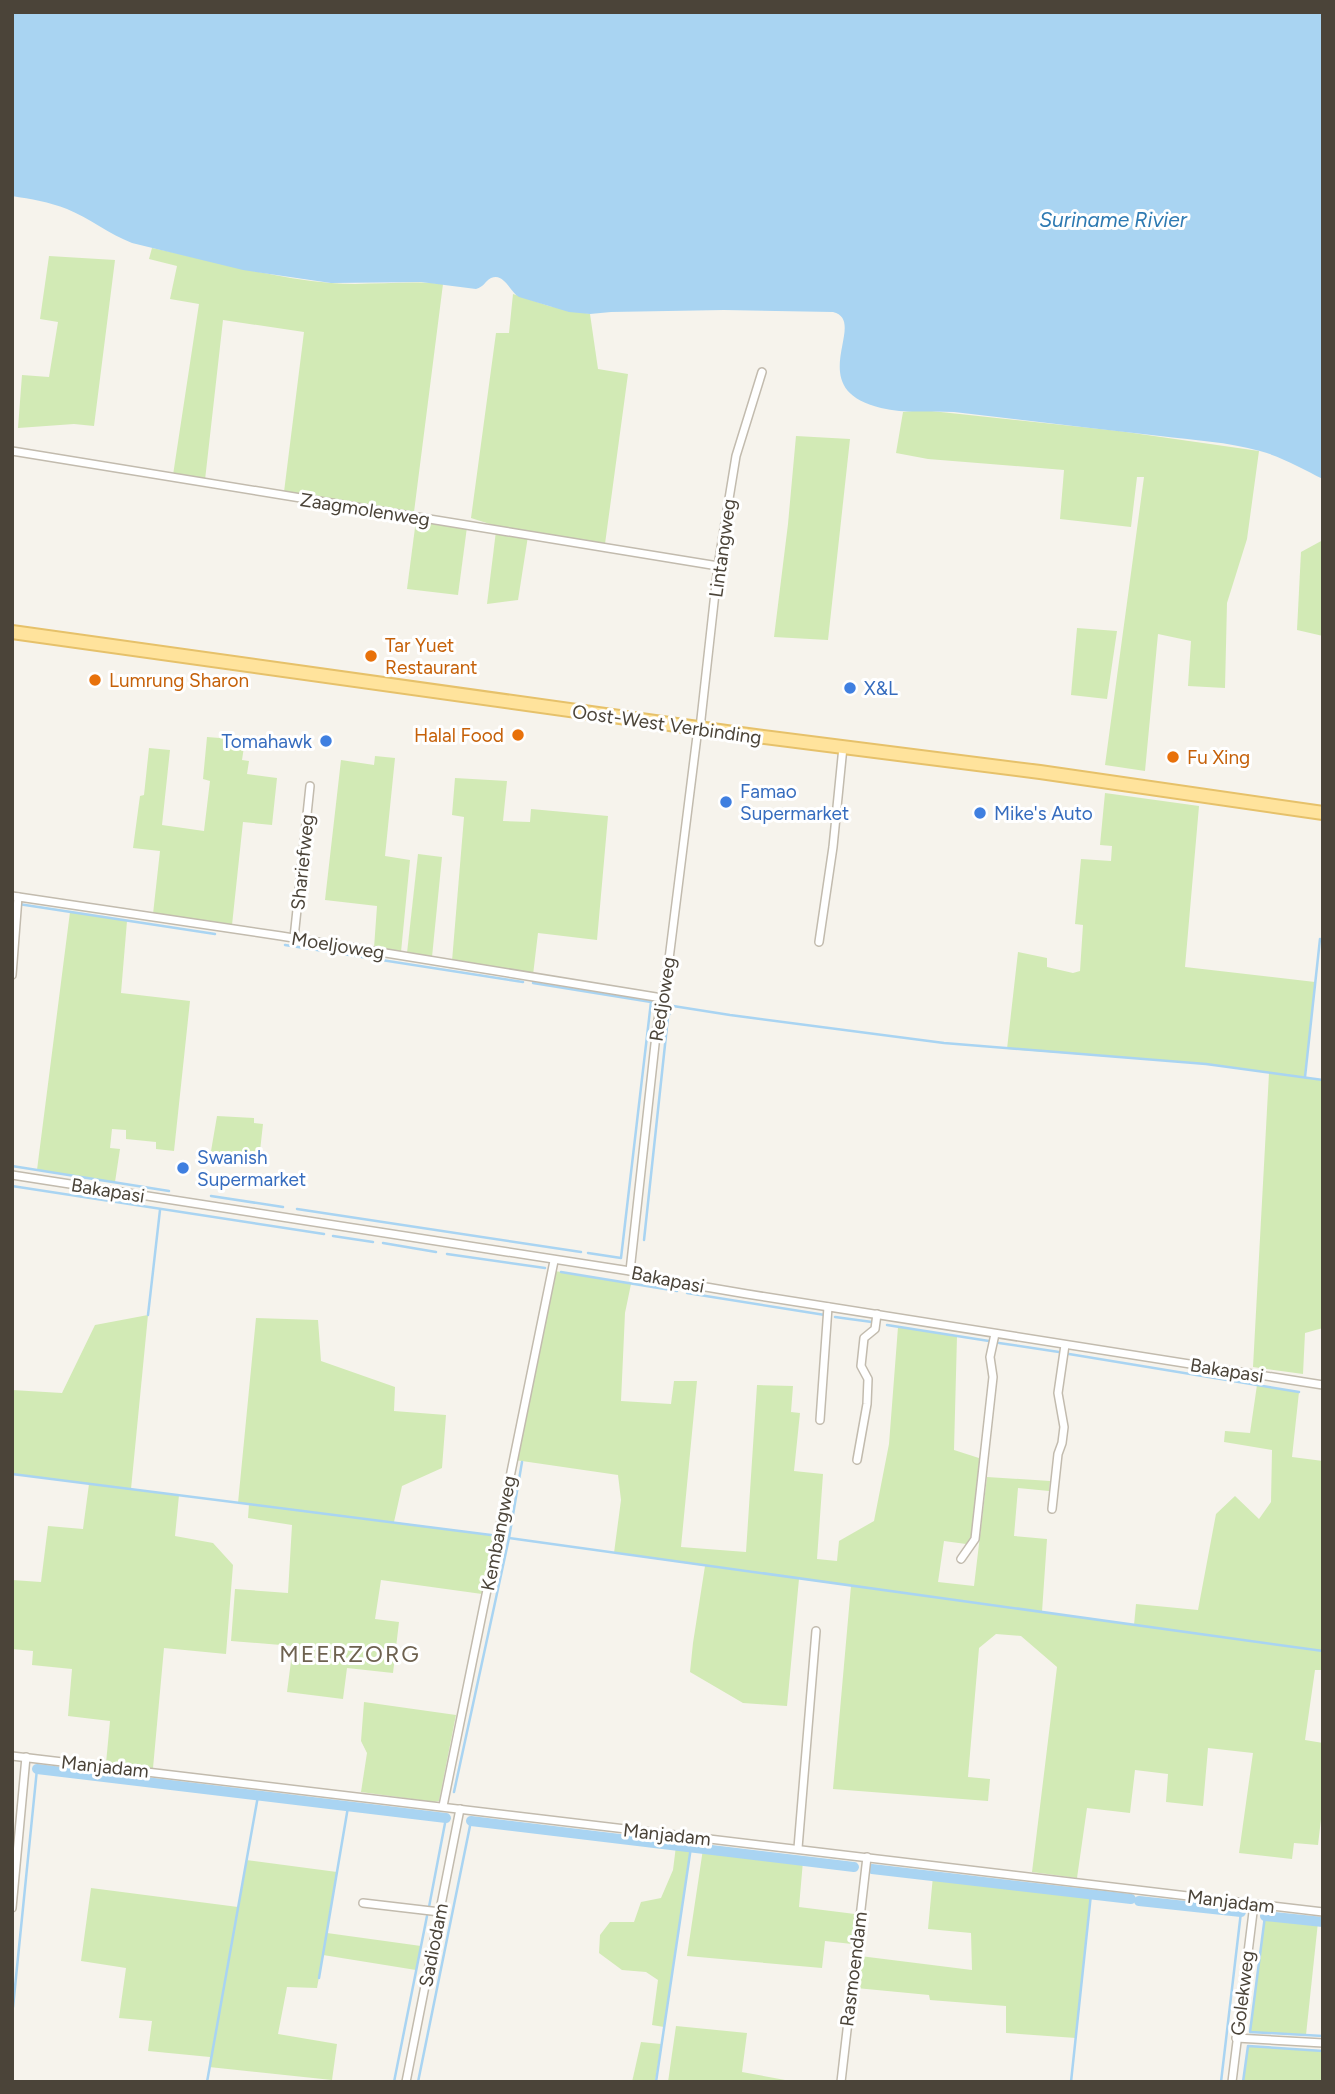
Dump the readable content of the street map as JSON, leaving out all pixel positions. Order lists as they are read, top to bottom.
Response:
{
  "streets": {
    "main road": ["Oost-West Verbinding"],
    "street": [
      "Zaagmolenweg",
      "Lintangweg",
      "Shariefweg",
      "Moeljoweg",
      "Redjoweg",
      "Bakapasi",
      "Kembangweg",
      "Manjadam",
      "Sadiodam",
      "Rasmoendam",
      "Golekweg"
    ]
  },
  "crossings": [
    ["Zaagmolenweg", "Lintangweg"],
    ["Lintangweg", "Oost-West Verbinding"],
    ["Lintangweg", "Redjoweg"],
    ["Oost-West Verbinding", "Redjoweg"],
    ["Shariefweg", "Moeljoweg"],
    ["Moeljoweg", "Redjoweg"],
    ["Redjoweg", "Bakapasi"],
    ["Bakapasi", "Kembangweg"],
    ["Kembangweg", "Manjadam"],
    ["Manjadam", "Sadiodam"],
    ["Manjadam", "Rasmoendam"],
    ["Manjadam", "Golekweg"]
  ],
  "districts": ["MEERZORG"],
  "water": ["Suriname Rivier"],
  "places": [
    "Tar Yuet Restaurant",
    "Lumrung Sharon",
    "X&L",
    "Halal Food",
    "Tomahawk",
    "Fu Xing",
    "Famao Supermarket",
    "Mike's Auto",
    "Swanish Supermarket"
  ]
}
